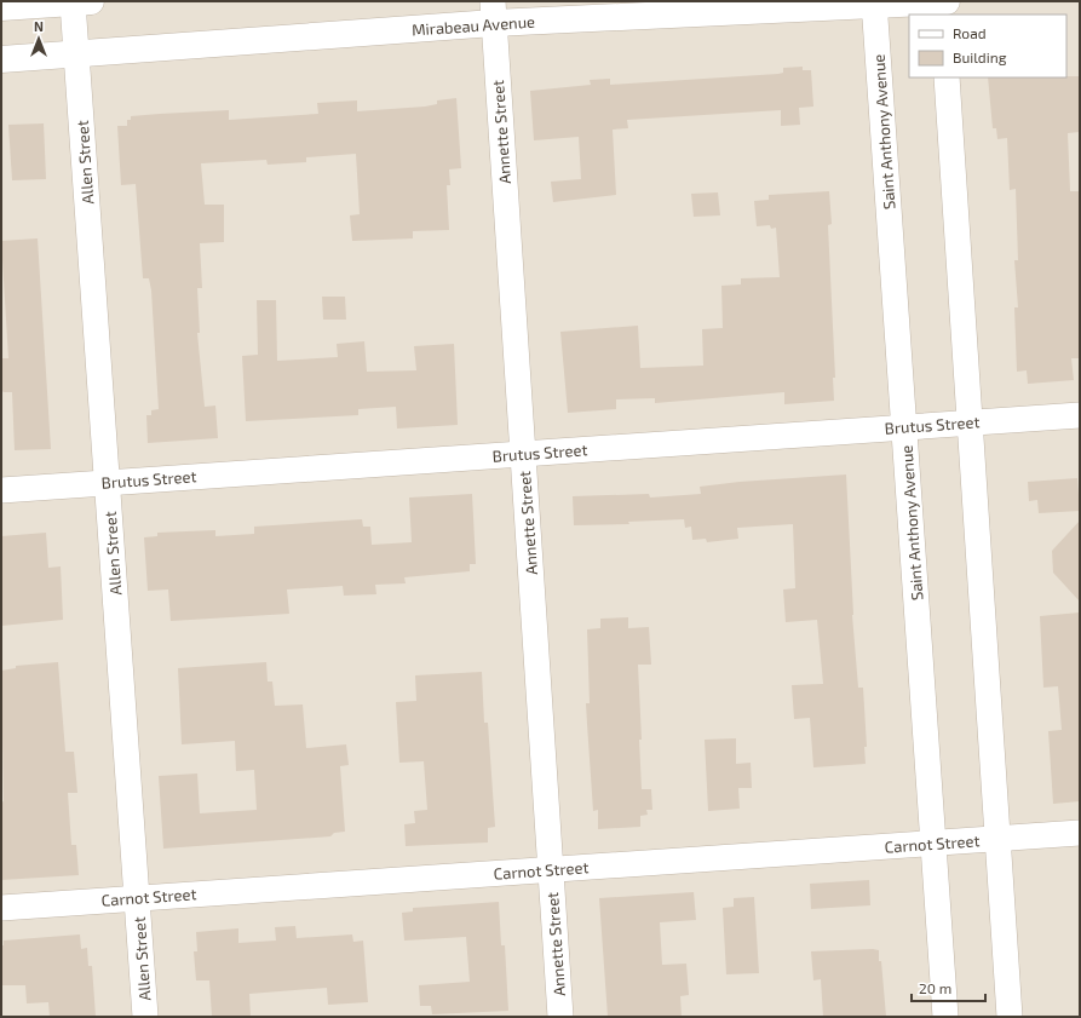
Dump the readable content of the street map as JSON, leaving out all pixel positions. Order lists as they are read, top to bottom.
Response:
{
  "streets": {
    "street": [
      "Mirabeau Avenue",
      "Annette Street",
      "Saint Anthony Avenue",
      "Allen Street",
      "Brutus Street",
      "Carnot Street"
    ]
  },
  "crossings": [
    ["Mirabeau Avenue", "Annette Street"],
    ["Mirabeau Avenue", "Saint Anthony Avenue"],
    ["Mirabeau Avenue", "Allen Street"],
    ["Annette Street", "Brutus Street"],
    ["Annette Street", "Carnot Street"],
    ["Saint Anthony Avenue", "Brutus Street"],
    ["Saint Anthony Avenue", "Carnot Street"],
    ["Allen Street", "Brutus Street"],
    ["Allen Street", "Carnot Street"]
  ],
  "legend": ["Road", "Building"],
  "scale_bar": "20 m",
  "north": "top"
}
